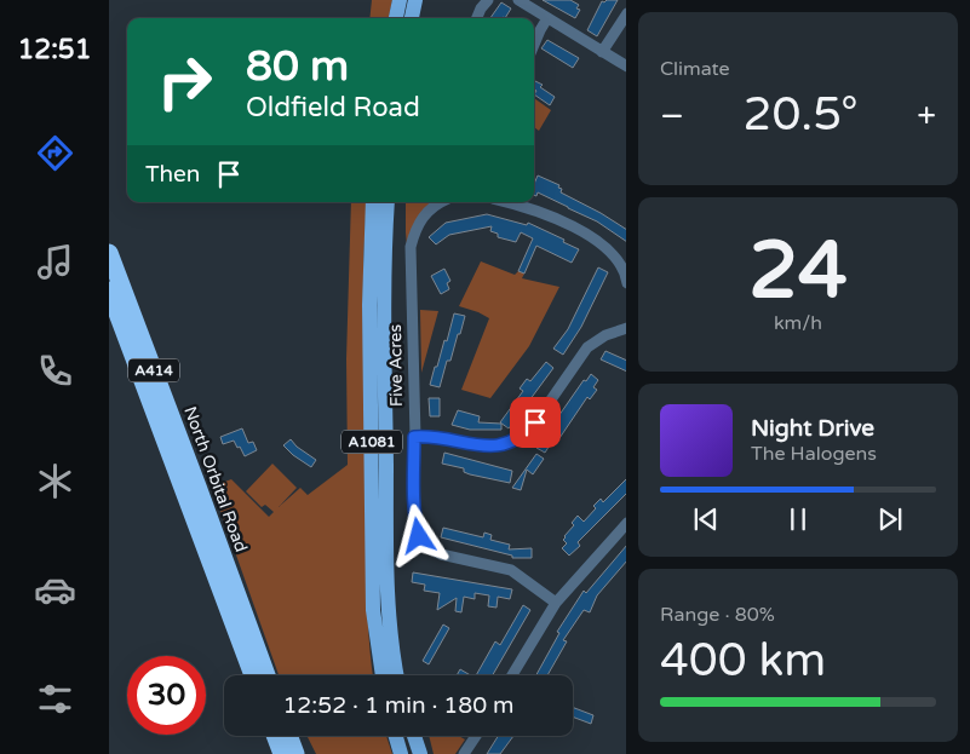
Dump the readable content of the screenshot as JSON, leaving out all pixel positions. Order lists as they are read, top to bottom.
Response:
{
  "streets": {
    "highway": ["A414", "North Orbital Road"],
    "main road": ["A1081"],
    "street": ["Five Acres"]
  },
  "page": {
    "tabs": "12:51",
    "tile": [
      "Climate",
      ["24", "km/h"],
      ["Range · 80%", "400 km"]
    ],
    "turn": ["80 m", "Oldfield Road"],
    "heat": ["−", "20.5°", "+"],
    "then": "Then",
    "song": ["Night Drive", "The Halogens"],
    "limit": "30",
    "trip": "12:52 · 1 min · 180 m"
  }
}
